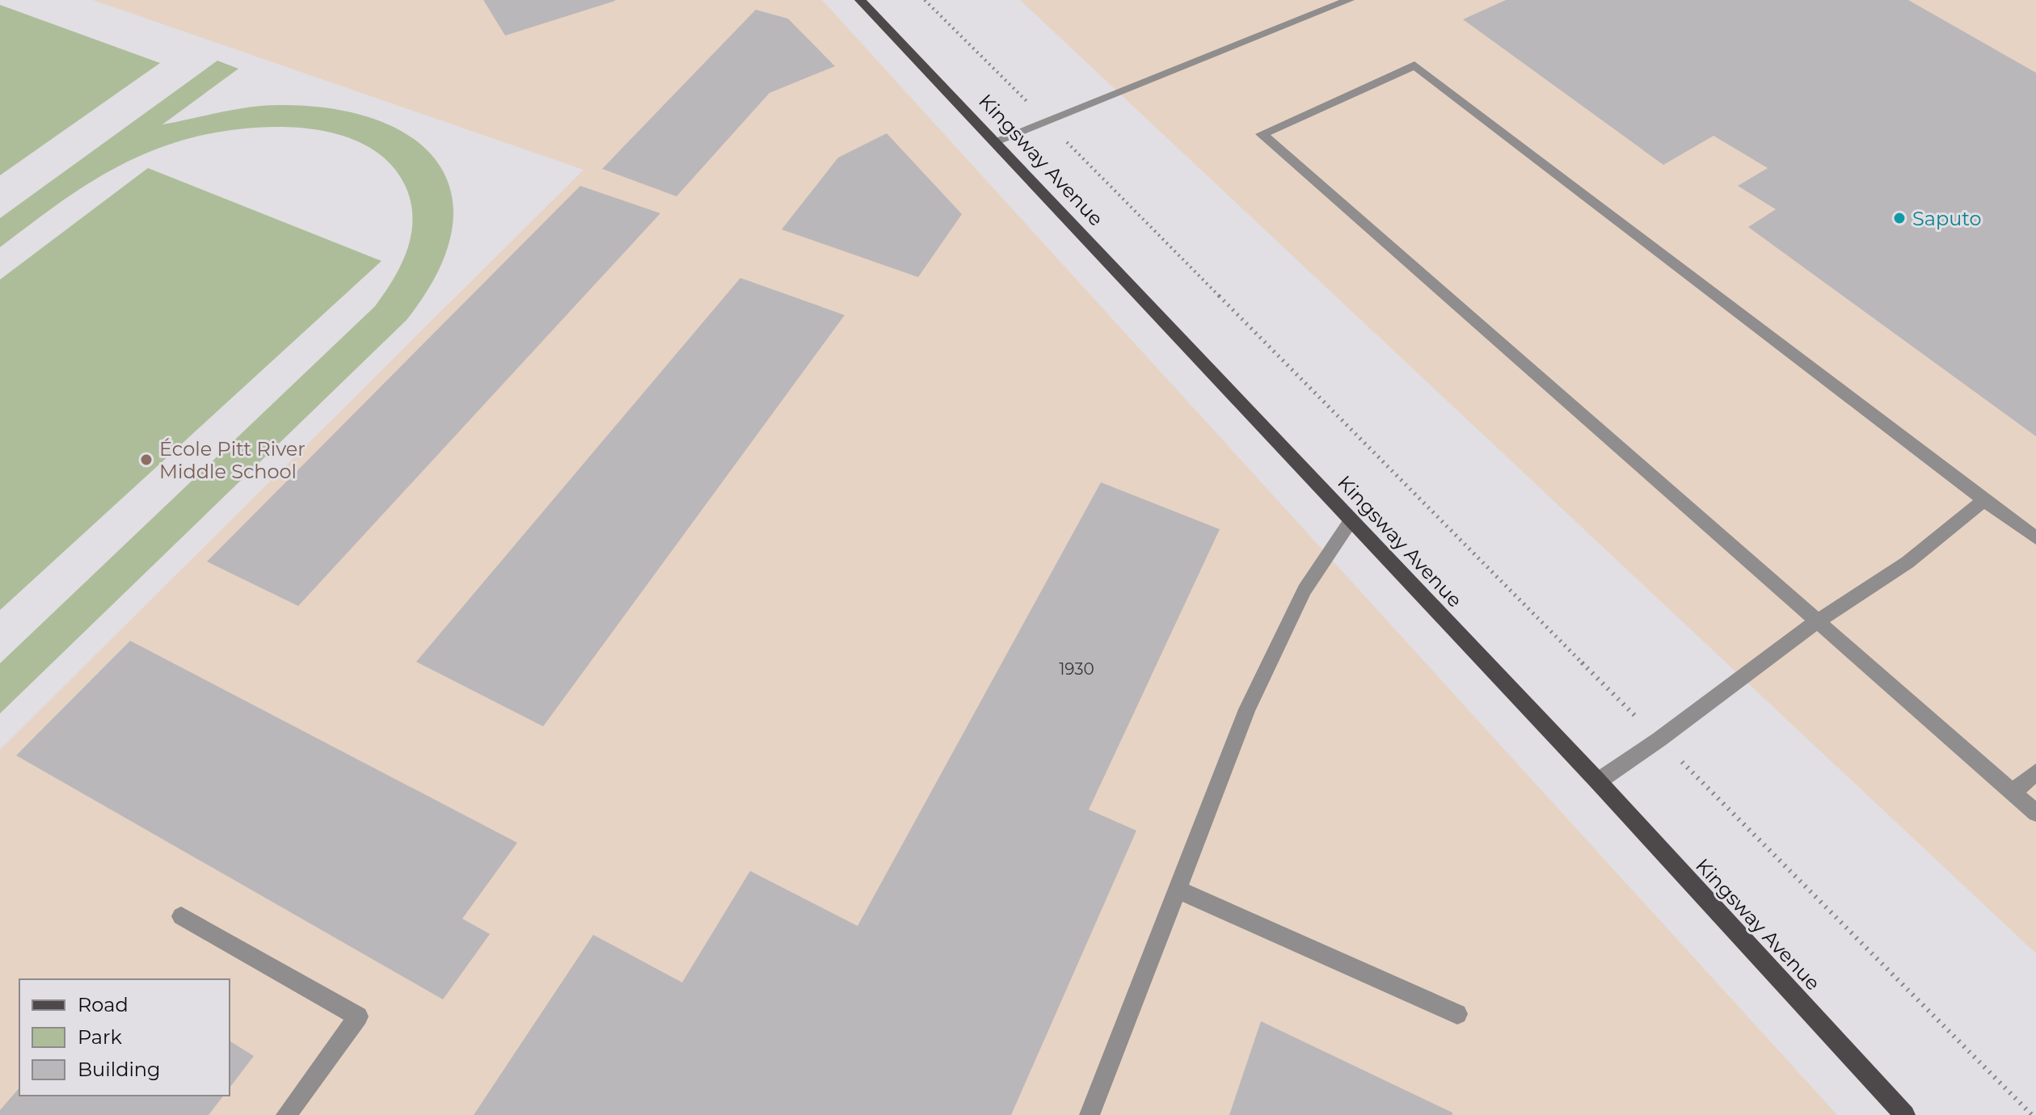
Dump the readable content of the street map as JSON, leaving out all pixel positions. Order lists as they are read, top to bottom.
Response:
{
  "streets": {
    "main road": ["Kingsway Avenue"]
  },
  "places": ["Saputo", "École Pitt River Middle School"],
  "house_numbers": ["1930"],
  "legend": ["Road", "Park", "Building"]
}
